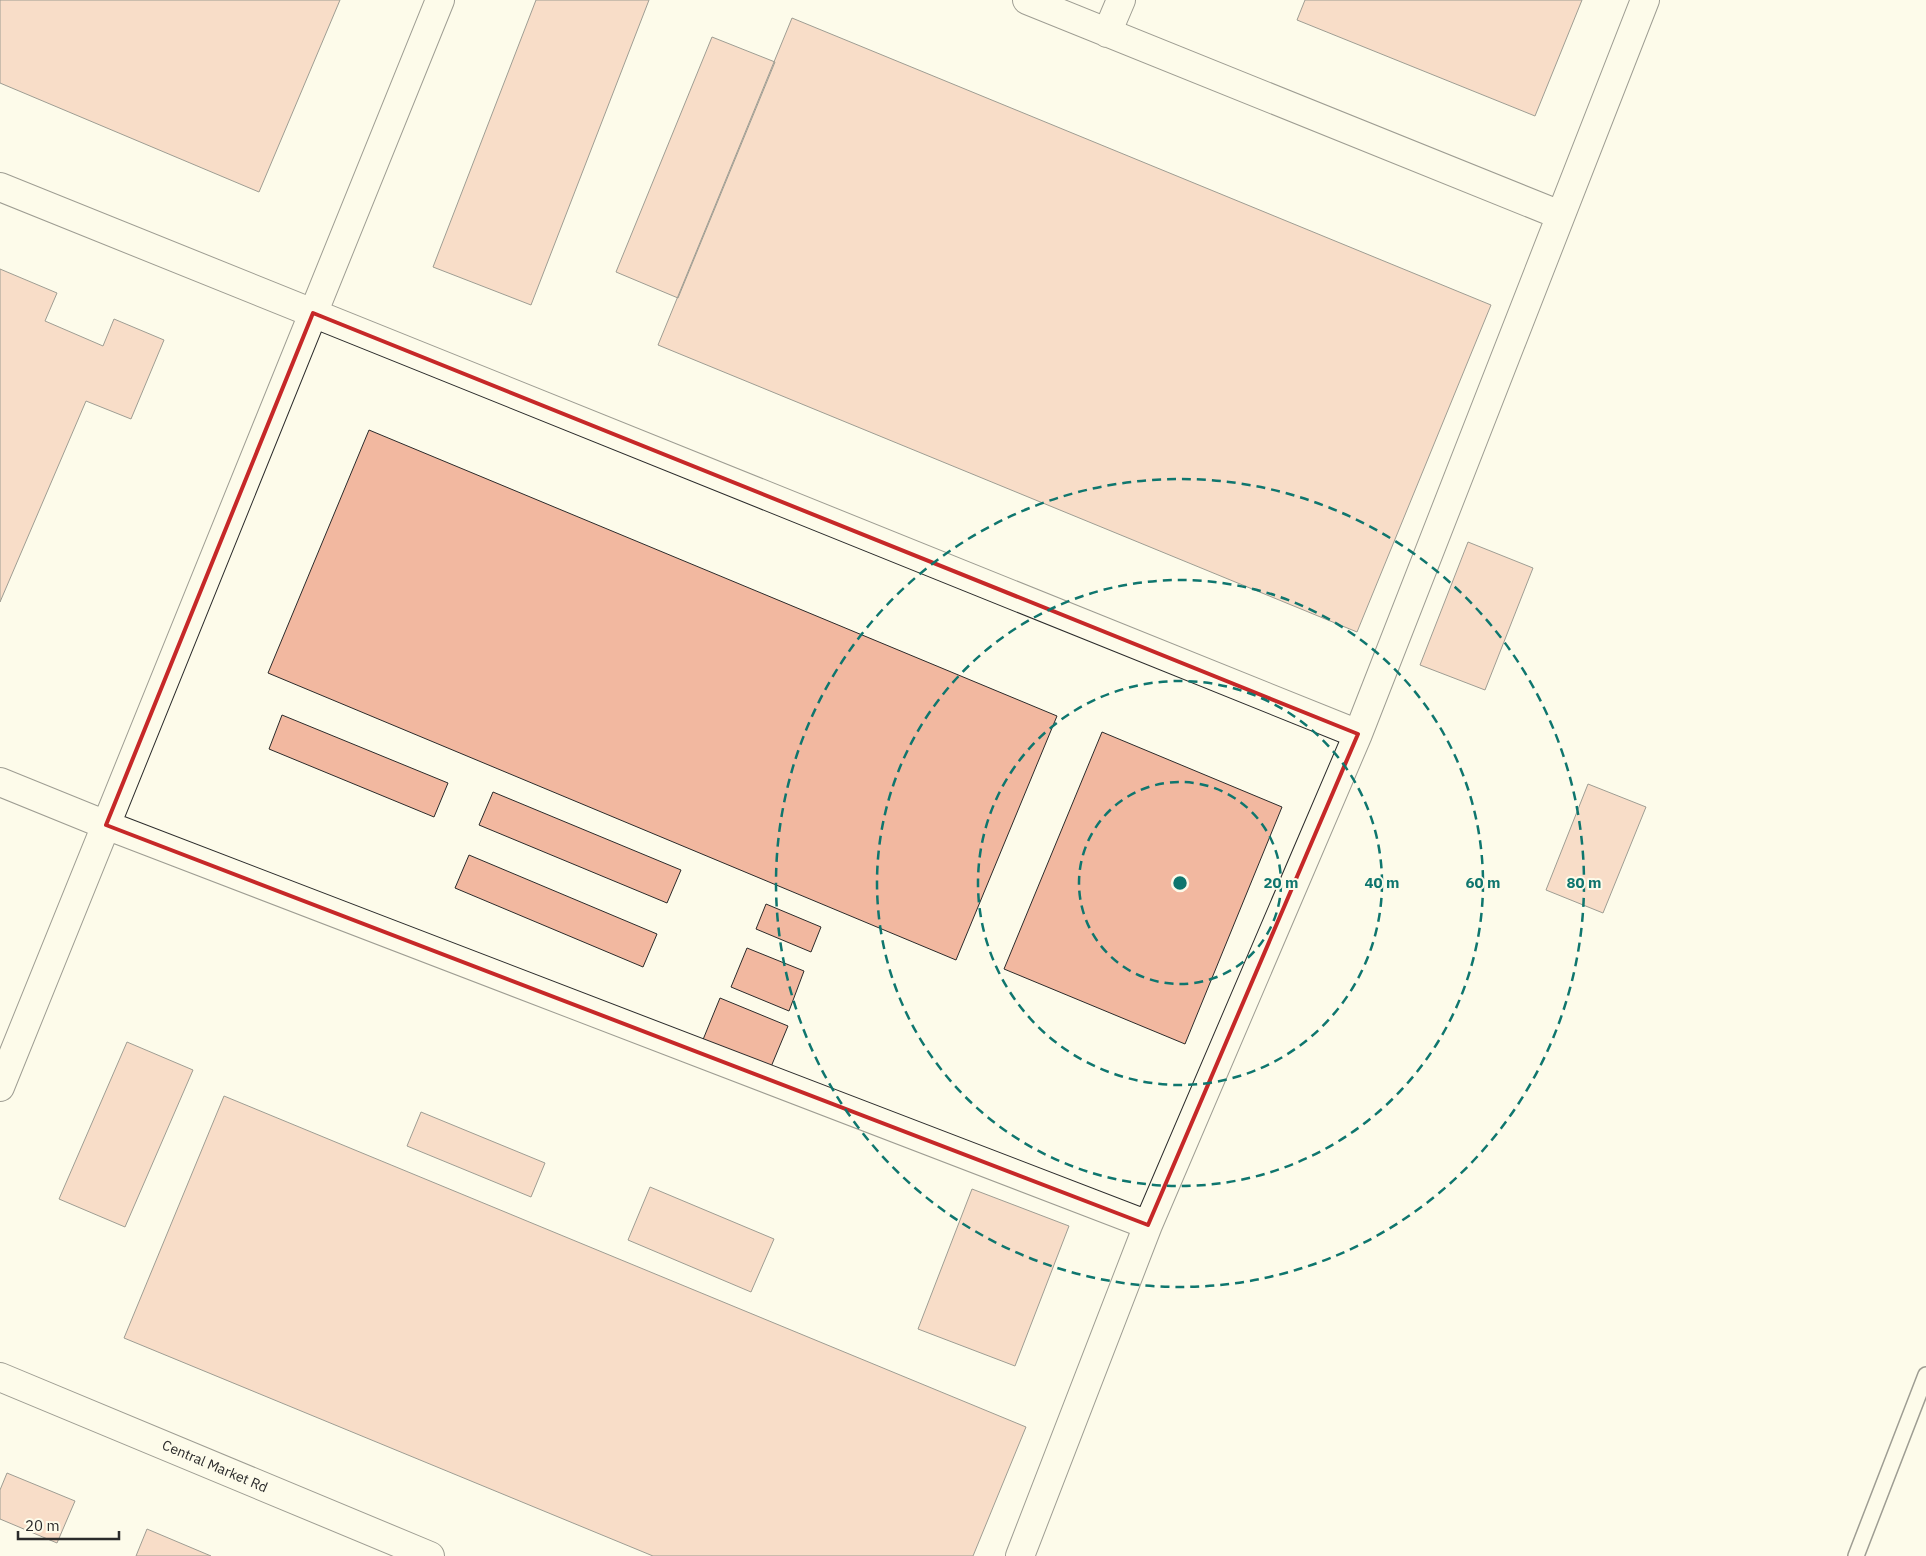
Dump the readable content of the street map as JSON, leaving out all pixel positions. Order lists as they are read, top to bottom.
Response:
{
  "streets": {
    "street": ["Central Market Rd"]
  },
  "scale_bar": "20 m",
  "rings": [
    "20 m",
    "40 m",
    "60 m",
    "80 m"
  ]
}
